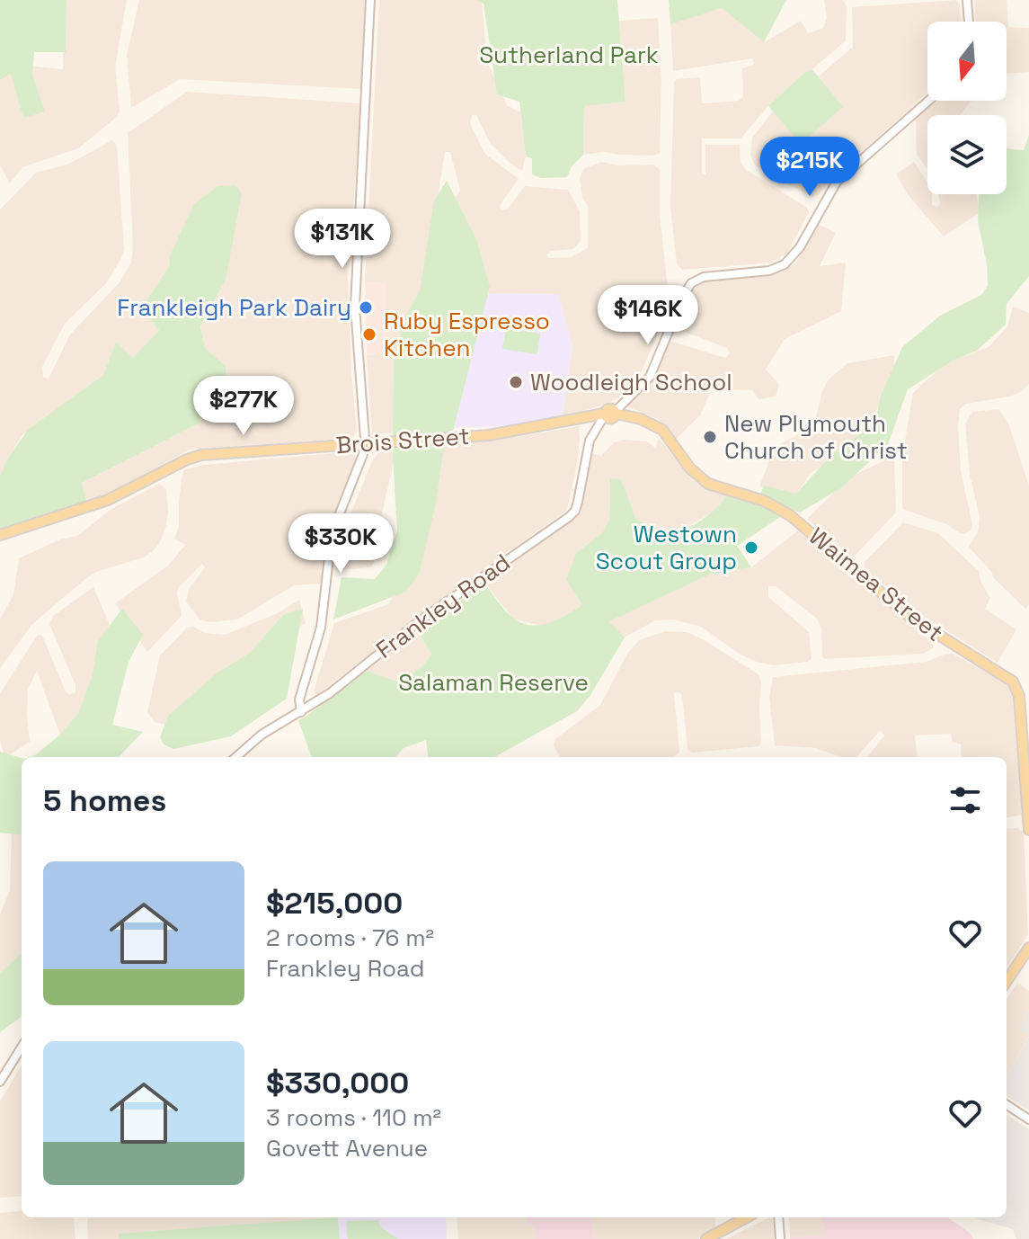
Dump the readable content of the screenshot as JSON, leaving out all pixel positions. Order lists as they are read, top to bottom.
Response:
{
  "streets": {
    "main road": ["Brois Street", "Waimea Street"],
    "street": ["Frankley Road"]
  },
  "crossings": [
    ["Brois Street", "Waimea Street"],
    ["Brois Street", "Frankley Road"]
  ],
  "parks": ["Sutherland Park", "Salaman Reserve"],
  "places": [
    "Frankleigh Park Dairy",
    "Ruby Espresso Kitchen",
    "Woodleigh School",
    "New Plymouth Church of Christ",
    "Westown Scout Group"
  ],
  "north": "bottom",
  "page": {
    "price": [
      "$215K",
      "$131K",
      "$146K",
      "$277K",
      "$330K"
    ],
    "heading": "5 homes",
    "list": [
      {
        "name": "$215,000",
        "note": "2 rooms · 76 m² · Frankley Road"
      },
      {
        "name": "$330,000",
        "note": "3 rooms · 110 m² · Govett Avenue"
      }
    ]
  }
}
